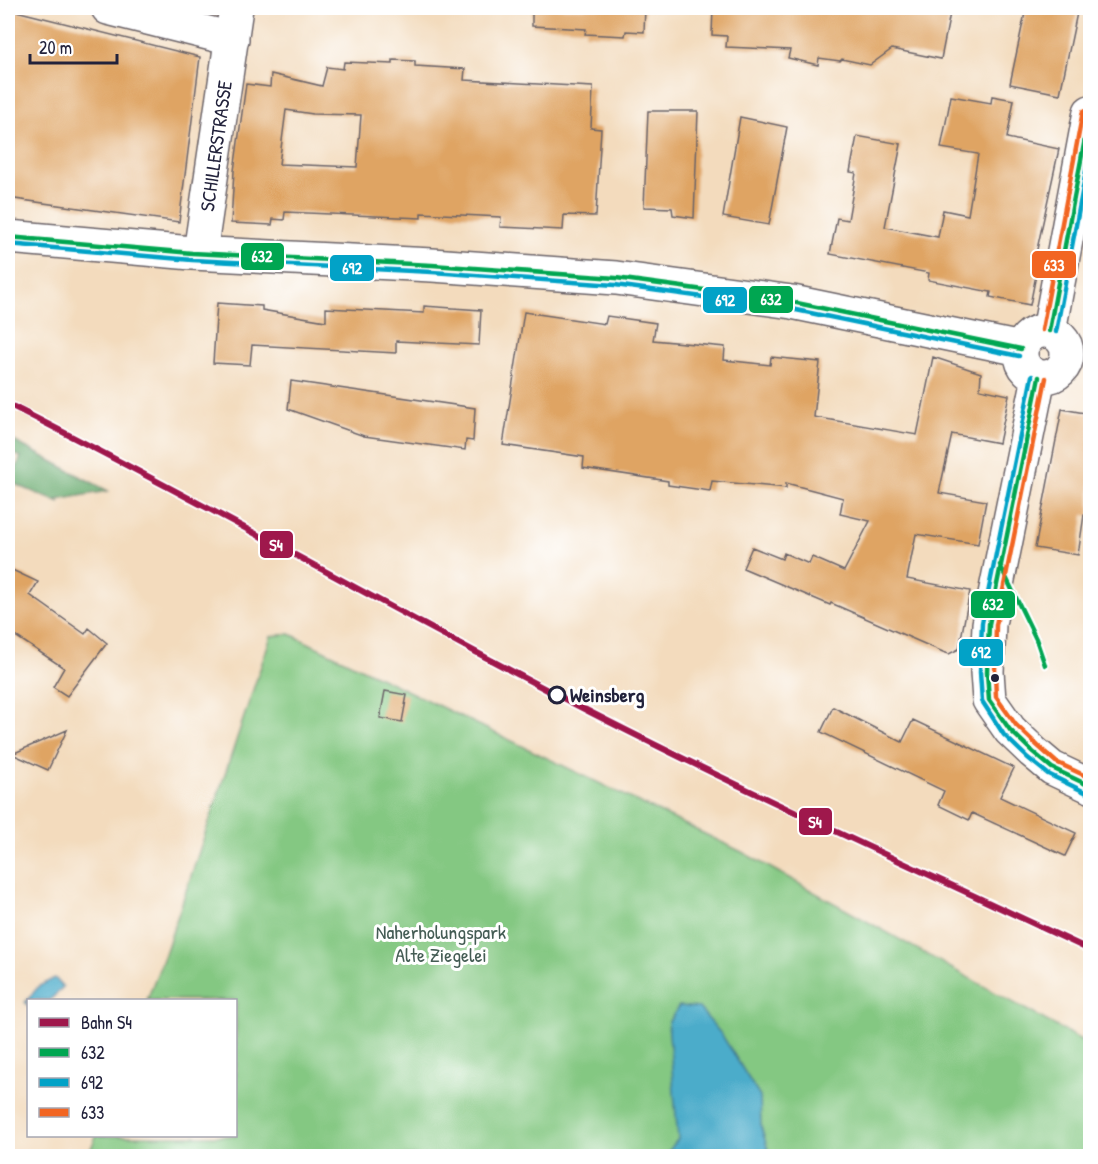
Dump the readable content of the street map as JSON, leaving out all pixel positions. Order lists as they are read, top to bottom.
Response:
{
  "streets": {
    "street": ["SCHILLERSTRASSE"]
  },
  "parks": ["Naherholungspark Alte Ziegelei"],
  "places": ["Weinsberg"],
  "lines": [
    "transit line 633",
    "transit line 632",
    "transit line 692",
    "rail line S4"
  ],
  "legend": [
    "Bahn S4",
    "632",
    "692",
    "633"
  ],
  "scale_bar": "20 m"
}
